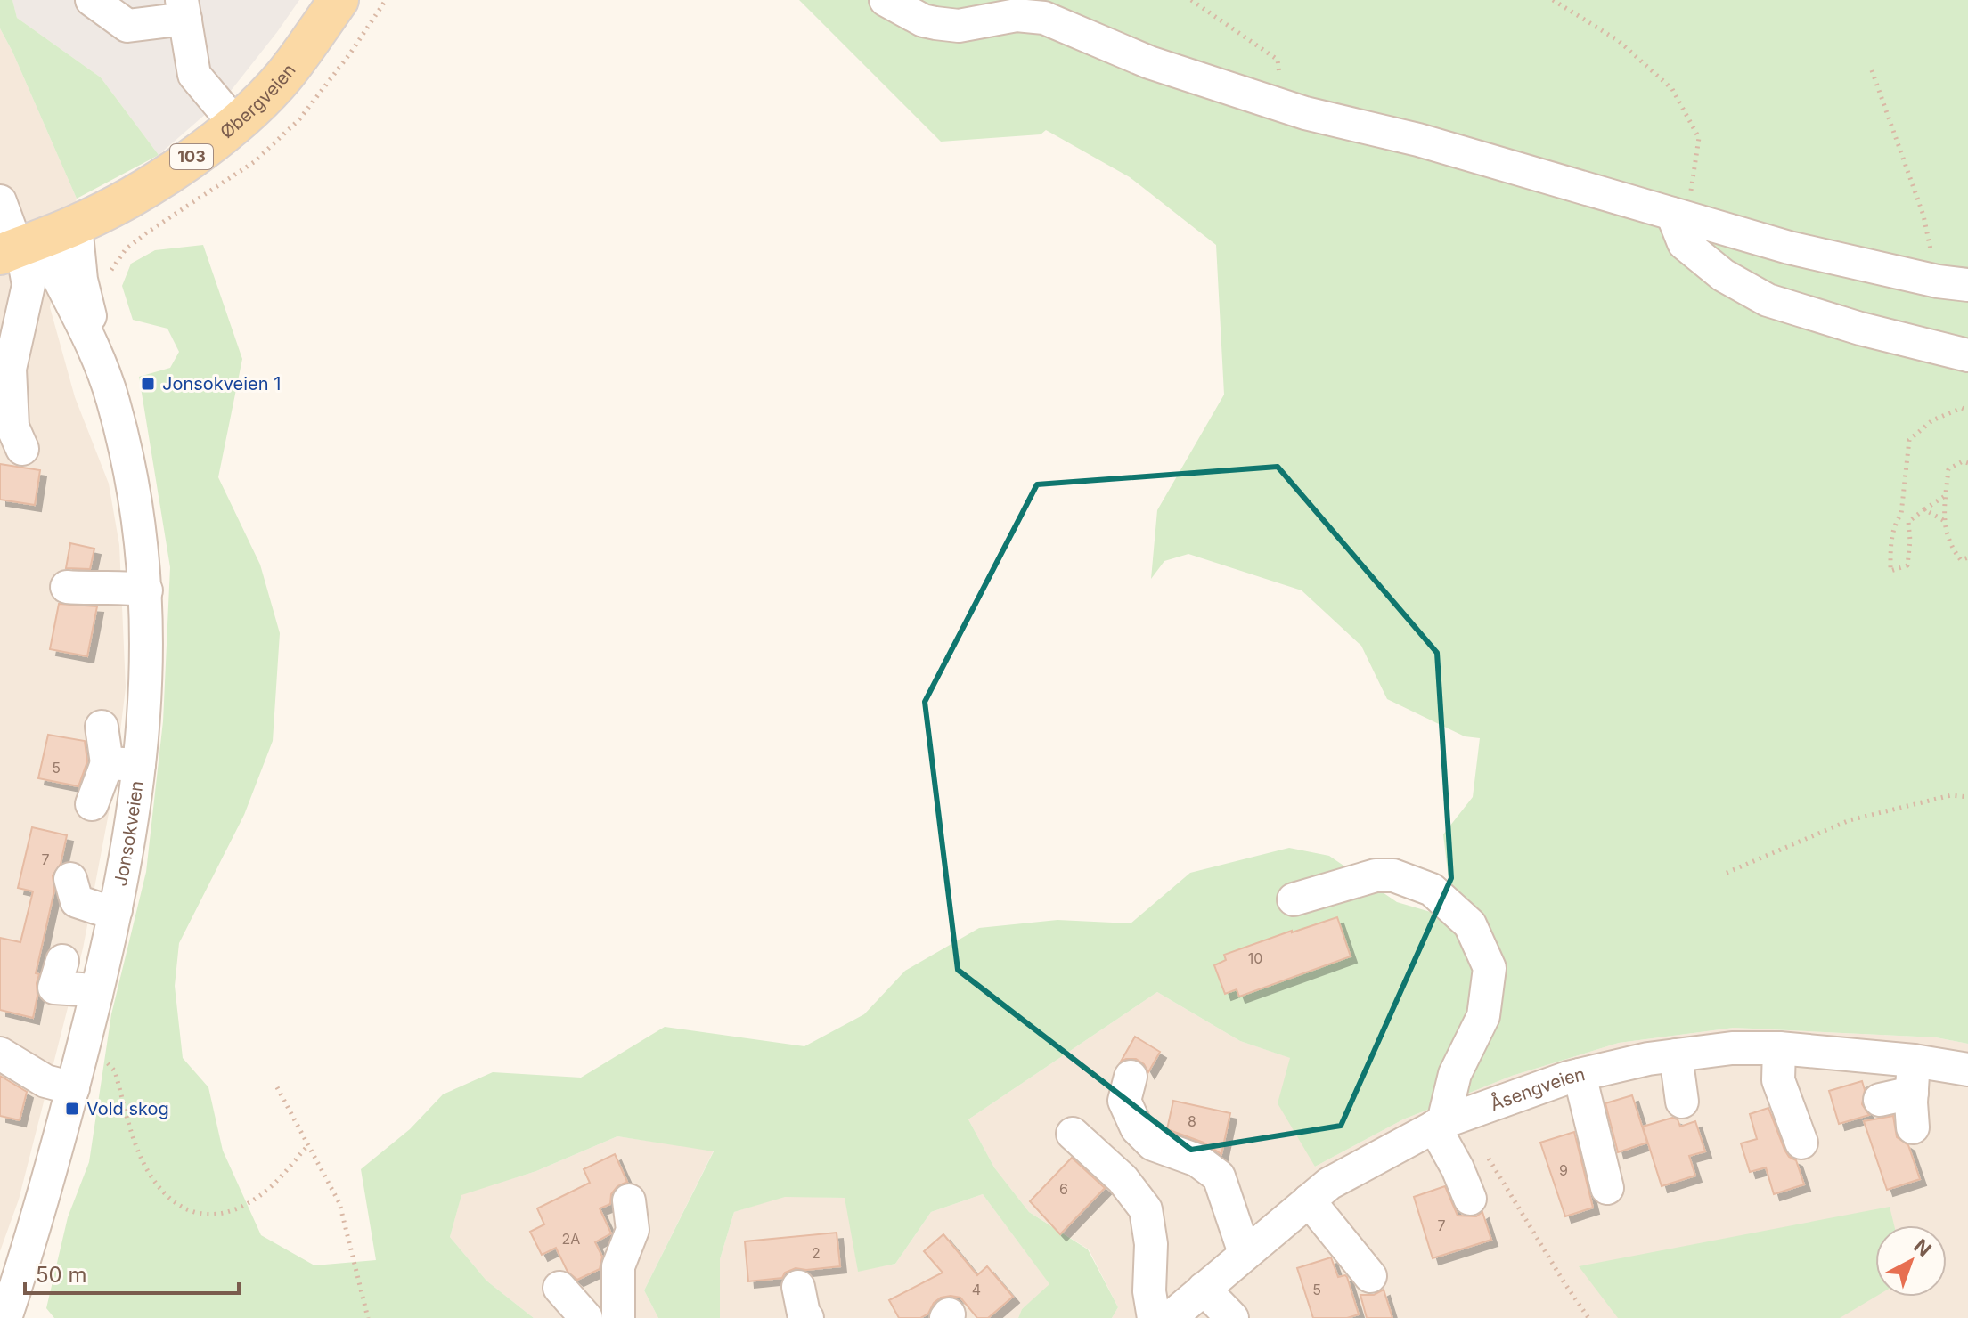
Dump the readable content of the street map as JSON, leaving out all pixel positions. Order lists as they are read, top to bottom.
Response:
{
  "streets": {
    "main road": ["Øbergveien", "103"],
    "street": ["Jonsokveien", "Åsengveien"]
  },
  "crossings": [
    ["Øbergveien", "Jonsokveien"]
  ],
  "places": {
    "transit": ["Jonsokveien 1", "Vold skog"]
  },
  "house_numbers": [
    "5",
    "7",
    "10",
    "8",
    "9",
    "6",
    "7",
    "2A",
    "2",
    "4",
    "5"
  ],
  "scale_bar": "50 m",
  "north": "top right"
}
